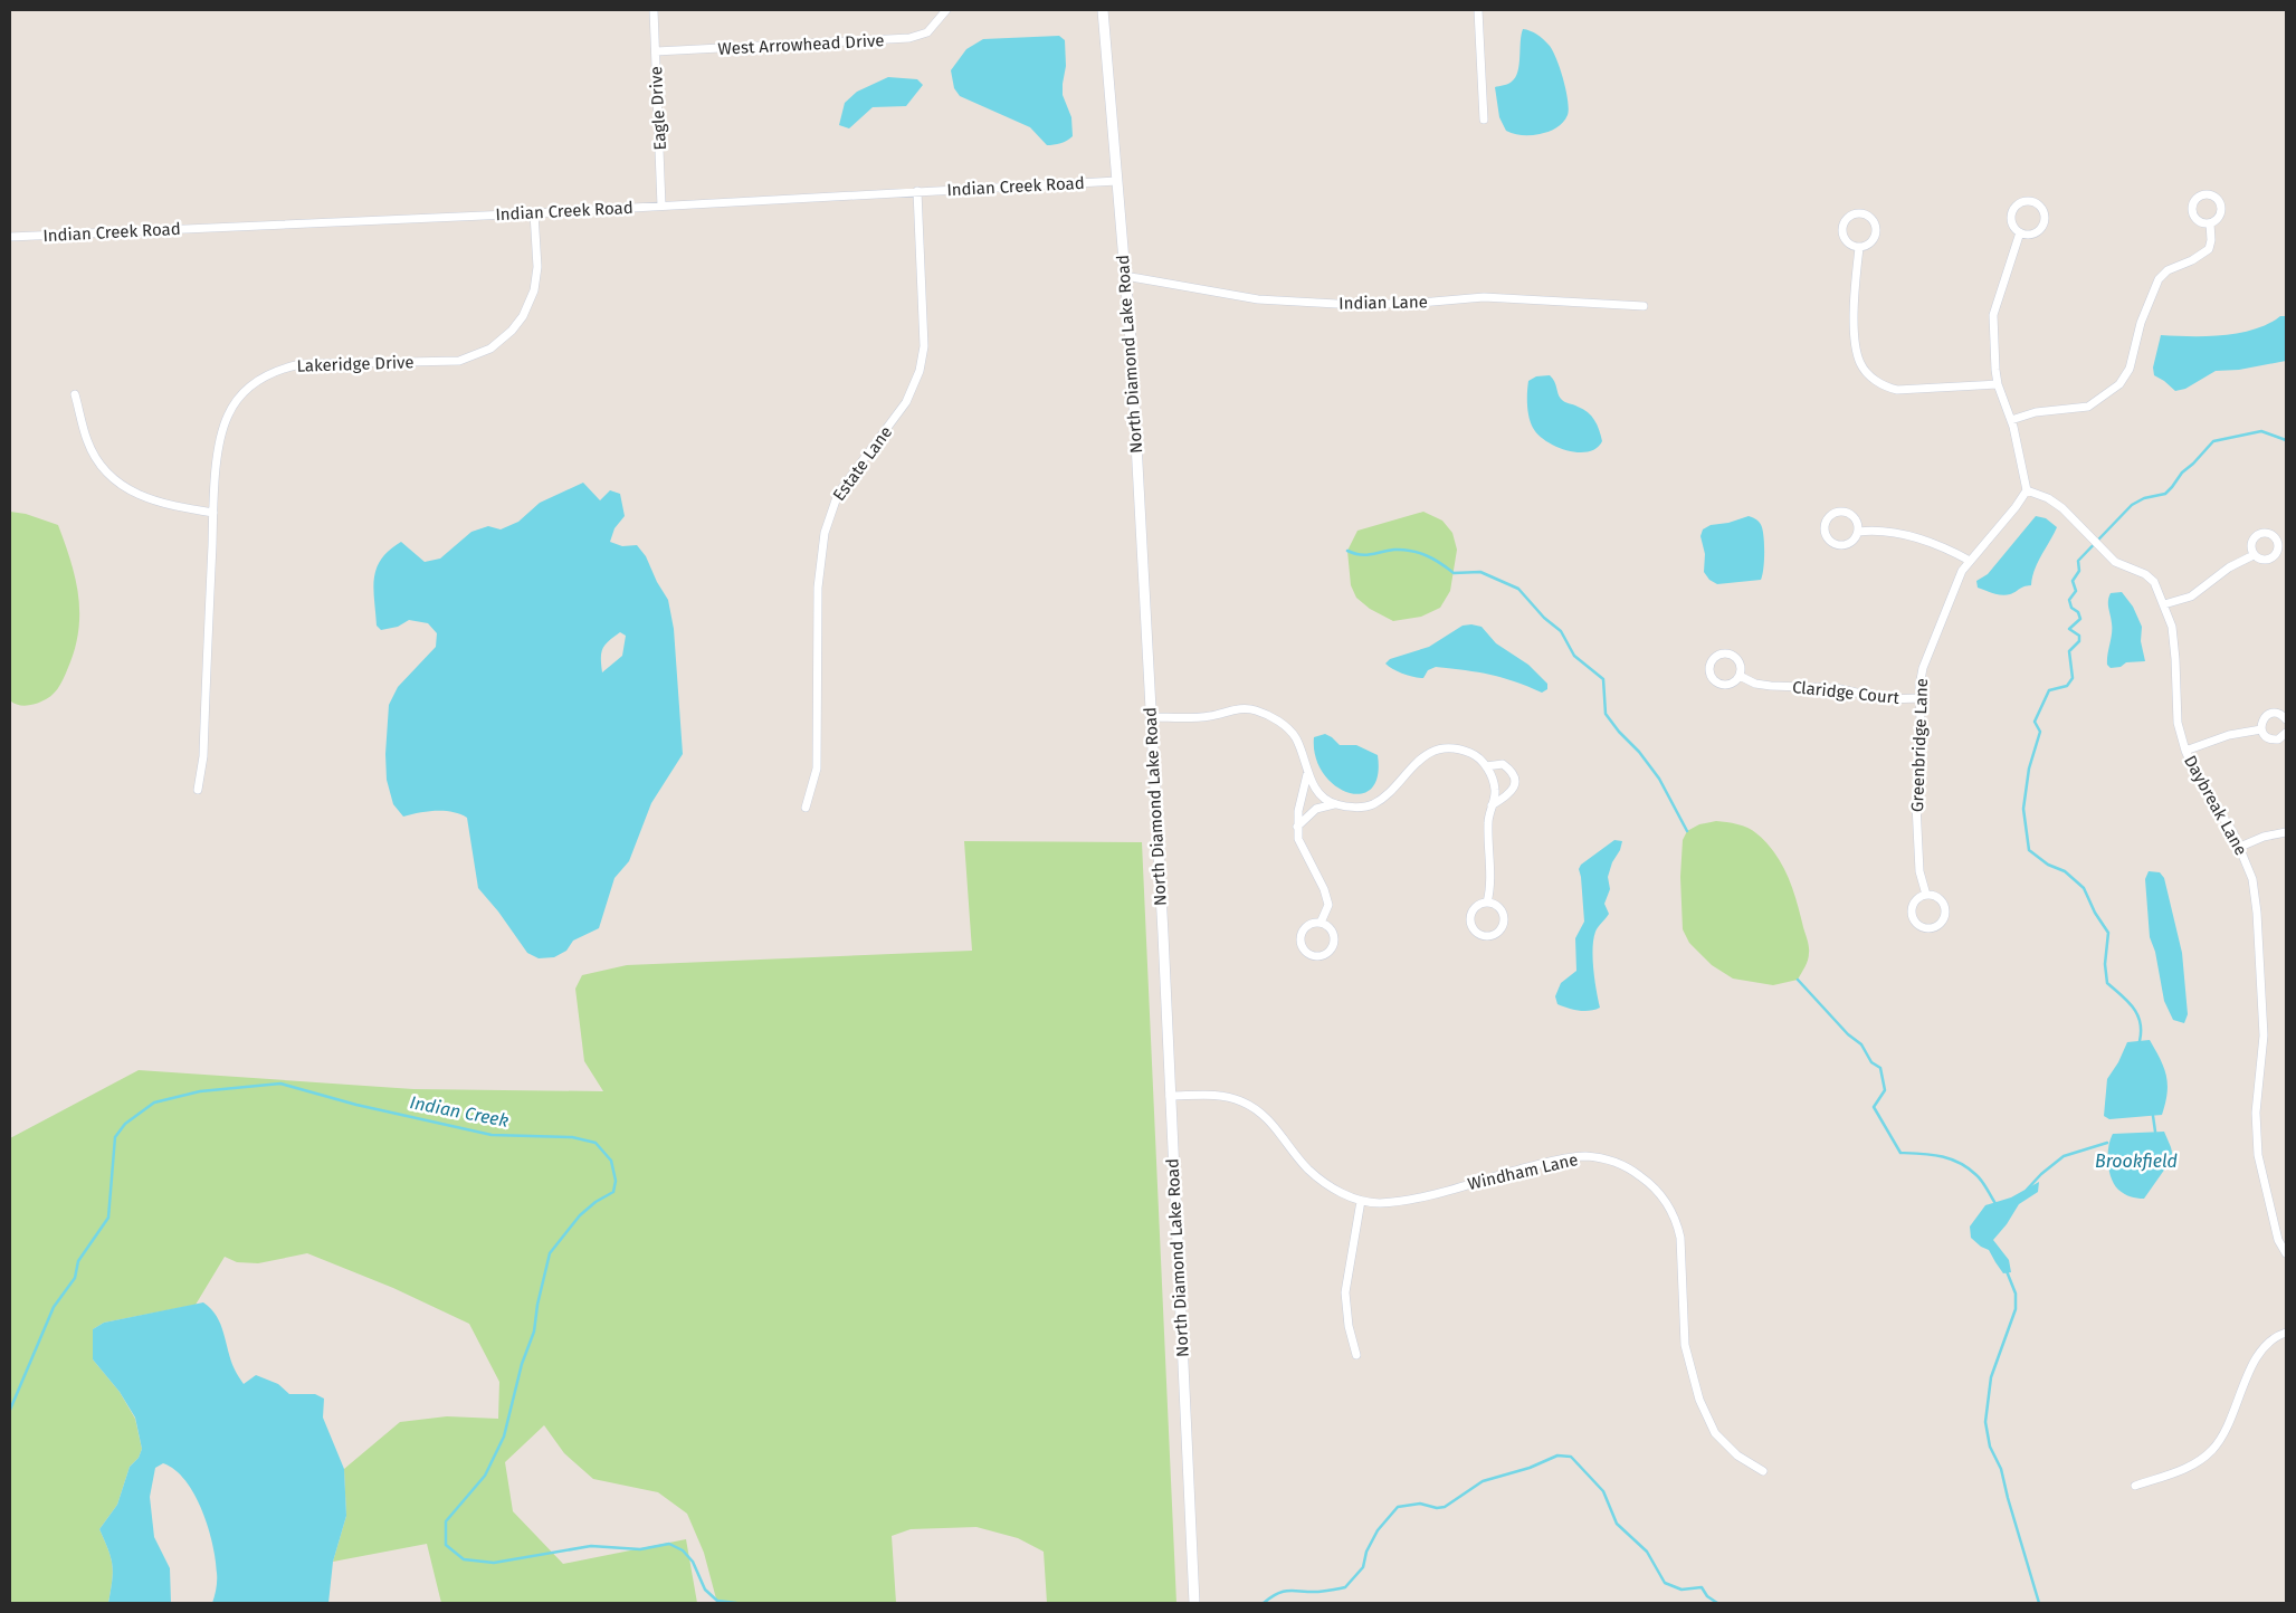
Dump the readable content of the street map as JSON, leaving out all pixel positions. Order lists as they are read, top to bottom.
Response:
{
  "streets": {
    "street": [
      "West Arrowhead Drive",
      "Eagle Drive",
      "Indian Creek Road",
      "Indian Lane",
      "North Diamond Lake Road",
      "Lakeridge Drive",
      "Estate Lane",
      "Claridge Court",
      "Greenbridge Lane",
      "Daybreak Lane",
      "Windham Lane"
    ]
  },
  "crossings": [
    ["West Arrowhead Drive", "Eagle Drive"],
    ["Eagle Drive", "Indian Creek Road"],
    ["Indian Creek Road", "North Diamond Lake Road"],
    ["Indian Creek Road", "Lakeridge Drive"],
    ["Indian Creek Road", "Estate Lane"],
    ["Indian Lane", "North Diamond Lake Road"],
    ["North Diamond Lake Road", "Windham Lane"],
    ["Claridge Court", "Greenbridge Lane"],
    ["Greenbridge Lane", "Daybreak Lane"]
  ],
  "water": ["Indian Creek", "Brookfield"]
}
